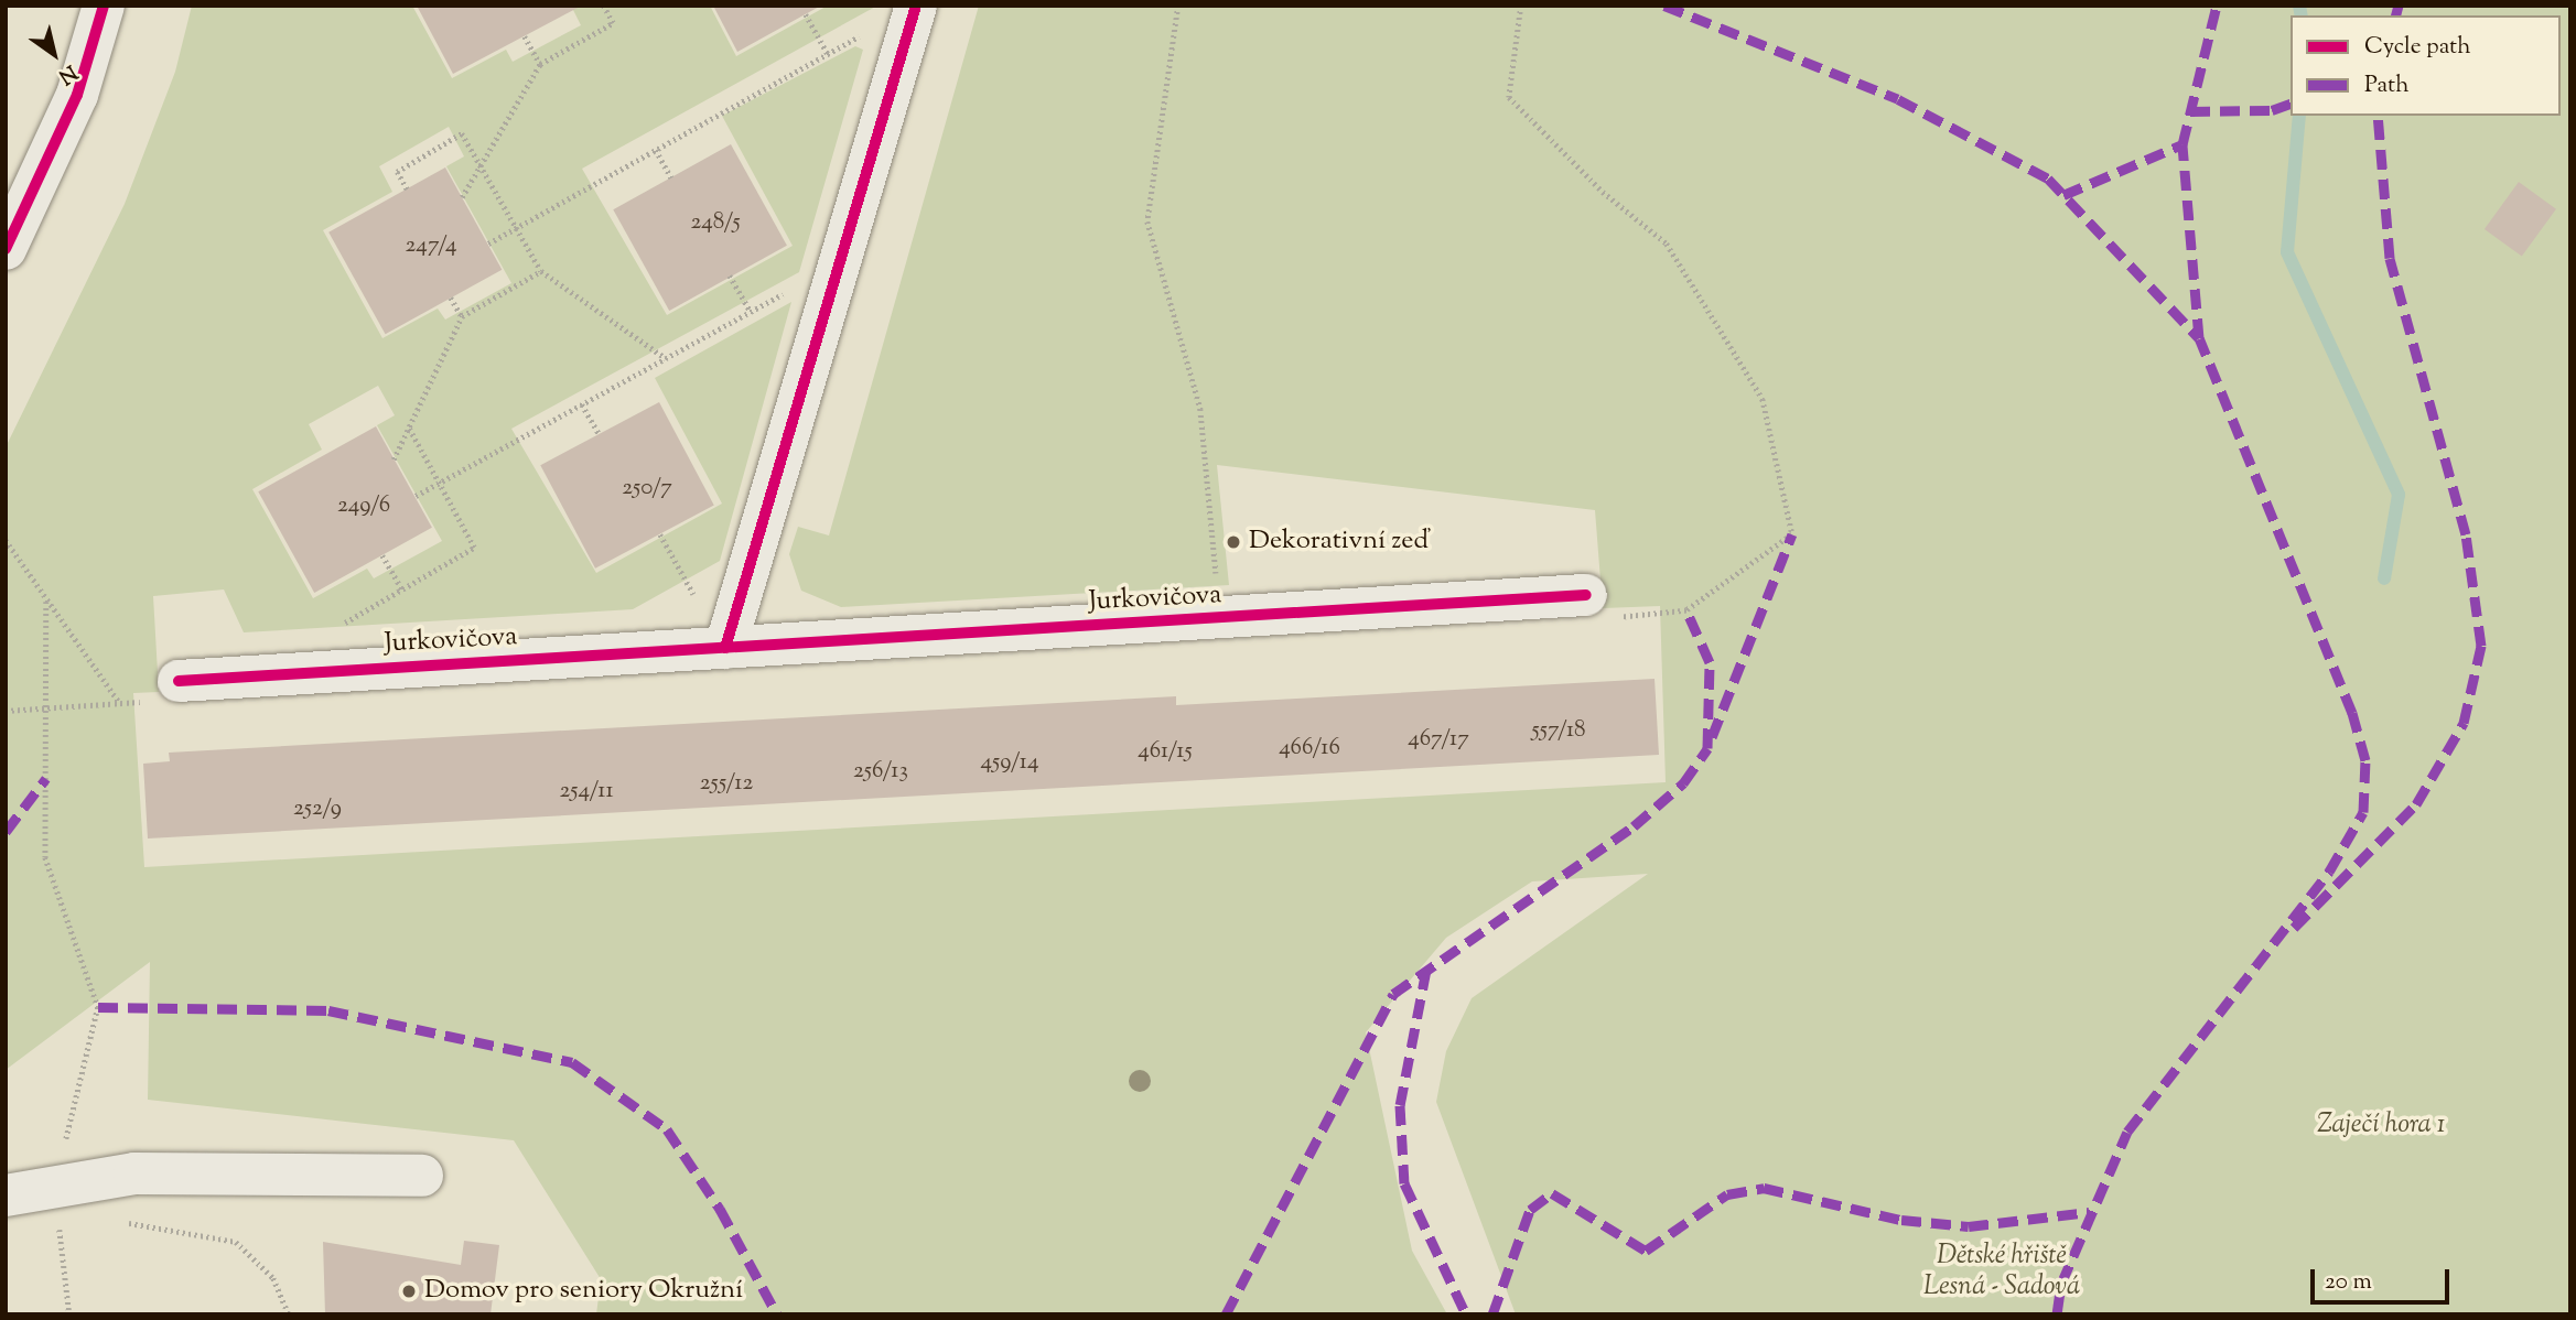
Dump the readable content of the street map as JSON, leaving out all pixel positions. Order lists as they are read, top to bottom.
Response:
{
  "streets": {
    "street": ["Jurkovičova"]
  },
  "parks": ["Zaječí hora 1", "Dětské hřiště Lesná - Sadová"],
  "places": ["Dekorativní zeď", "Domov pro seniory Okružní"],
  "house_numbers": [
    "248/5",
    "247/4",
    "250/7",
    "249/6",
    "557/18",
    "467/17",
    "466/16",
    "461/15",
    "459/14",
    "256/13",
    "255/12",
    "254/11",
    "252/9"
  ],
  "legend": ["Cycle path", "Path"],
  "scale_bar": "20 m",
  "north": "bottom right"
}
